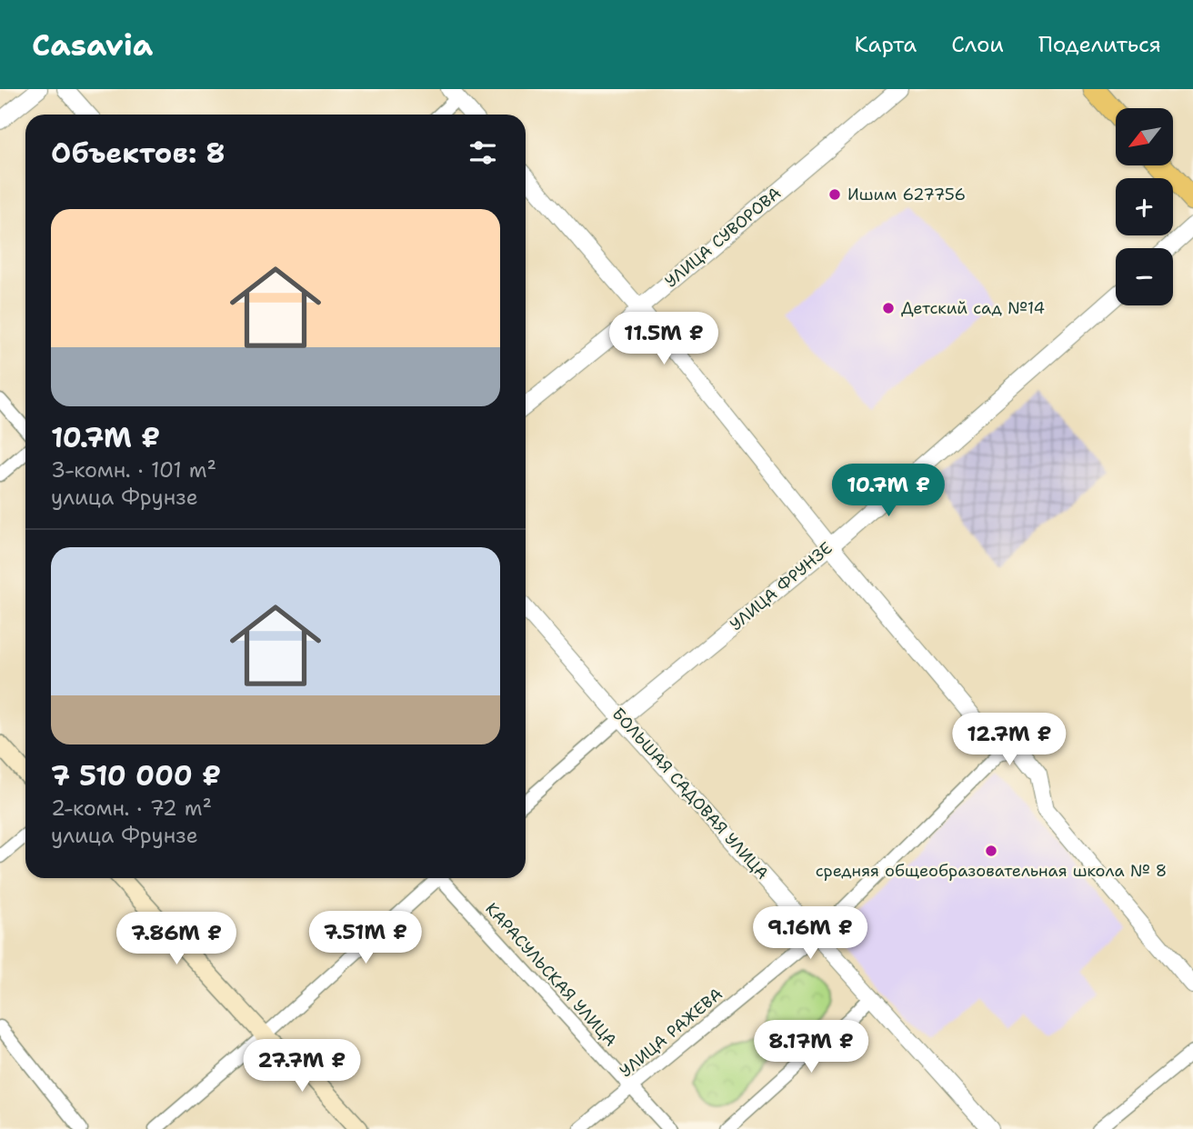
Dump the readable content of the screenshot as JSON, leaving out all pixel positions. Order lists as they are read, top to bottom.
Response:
{
  "streets": {
    "street": [
      "УЛИЦА СУВОРОВА",
      "УЛИЦА ФРУНЗЕ",
      "БОЛЬШАЯ САДОВАЯ УЛИЦА",
      "КАРАСУЛЬСКАЯ УЛИЦА",
      "УЛИЦА РАЖЕВА"
    ]
  },
  "crossings": [
    ["УЛИЦА ФРУНЗЕ", "БОЛЬШАЯ САДОВАЯ УЛИЦА"],
    ["БОЛЬШАЯ САДОВАЯ УЛИЦА", "УЛИЦА РАЖЕВА"],
    ["КАРАСУЛЬСКАЯ УЛИЦА", "УЛИЦА РАЖЕВА"]
  ],
  "places": ["Ишим 627756", "Детский сад №14", "средняя общеобразовательная школа № 8"],
  "north": "bottom left",
  "page": {
    "header": "Casavia",
    "nav": ["Карта", "Слои", "Поделиться"],
    "map_buttons": ["+", "−"],
    "heading": "Объектов: 8",
    "list": [
      {
        "name": "10.7M ₽",
        "note": "3-комн. · 101 m² · улица Фрунзе"
      },
      {
        "name": "7 510 000 ₽",
        "note": "2-комн. · 72 m² · улица Фрунзе"
      }
    ],
    "price": [
      "11.5M ₽",
      "10.7M ₽",
      "12.7M ₽",
      "9.16M ₽",
      "7.51M ₽",
      "7.86M ₽",
      "8.17M ₽",
      "27.7M ₽"
    ]
  }
}
